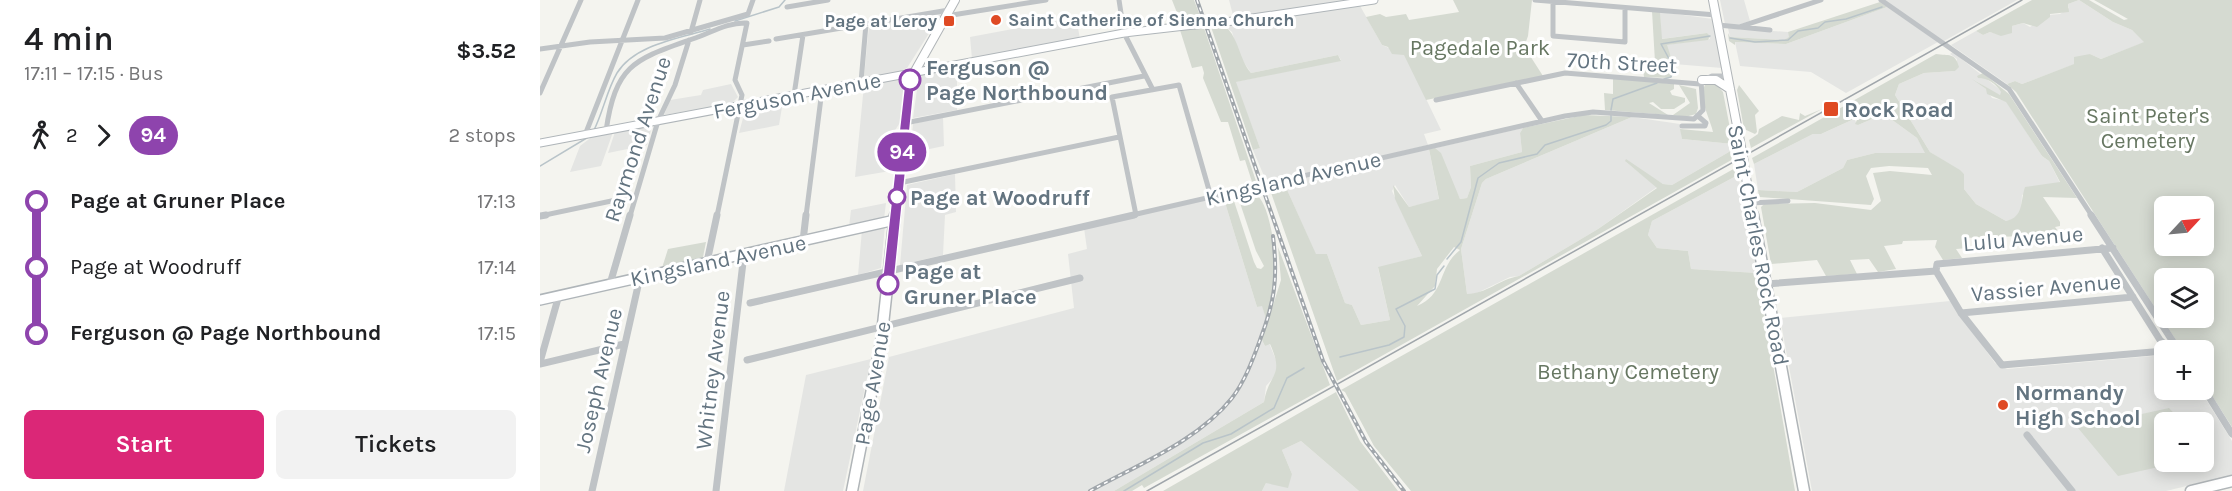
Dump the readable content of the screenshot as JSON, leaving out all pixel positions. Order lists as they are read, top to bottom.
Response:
{
  "streets": {
    "main road": ["Saint Charles Rock Road", "Page Avenue"],
    "street": [
      "70th Street",
      "Ferguson Avenue",
      "Raymond Avenue",
      "Kingsland Avenue",
      "Lulu Avenue",
      "Vassier Avenue",
      "Whitney Avenue",
      "Joseph Avenue"
    ]
  },
  "crossings": [
    ["Ferguson Avenue", "Raymond Avenue"],
    ["Ferguson Avenue", "Page Avenue"],
    ["Raymond Avenue", "Kingsland Avenue"],
    ["Kingsland Avenue", "Whitney Avenue"],
    ["Kingsland Avenue", "Joseph Avenue"],
    ["Kingsland Avenue", "Page Avenue"],
    ["Lulu Avenue", "Saint Charles Rock Road"]
  ],
  "parks": ["Pagedale Park", "Saint Peter's Cemetery", "Bethany Cemetery"],
  "places": {
    "other": [
      "Saint Catherine of Sienna Church",
      "Ferguson @ Page Northbound",
      "Page at Woodruff",
      "Page at Gruner Place",
      "Normandy High School"
    ],
    "transit": ["Page at Leroy", "Rock Road"]
  },
  "lines": ["bus line 94"],
  "north": "top right",
  "page": {
    "heading": ["4 min", "17:11 – 17:15 · Bus", "$3.52"],
    "on_map": "94",
    "legs": ["2", "94", "2 stops"],
    "list": [
      {
        "name": "Page at Gruner Place",
        "value": "17:13"
      },
      {
        "name": "Page at Woodruff",
        "value": "17:14"
      },
      {
        "name": "Ferguson @ Page Northbound",
        "value": "17:15"
      }
    ],
    "map_buttons": ["+", "−"],
    "buttons": ["Start", "Tickets"]
  }
}
